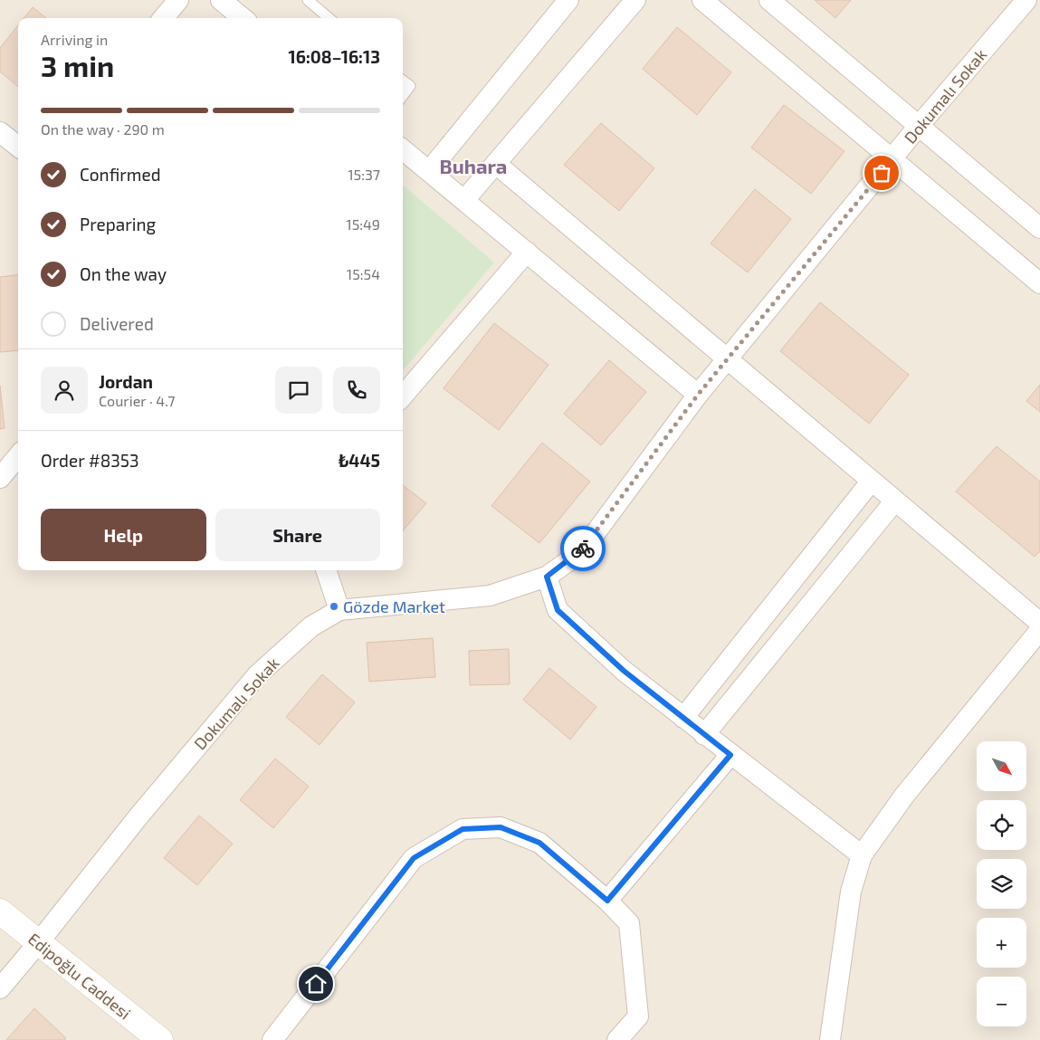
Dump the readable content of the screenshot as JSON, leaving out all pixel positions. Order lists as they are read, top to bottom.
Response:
{
  "streets": {
    "street": ["Dokumalı Sokak", "Edipoğlu Caddesi"]
  },
  "crossings": [
    ["Dokumalı Sokak", "Edipoğlu Caddesi"]
  ],
  "districts": ["Buhara"],
  "places": ["Gözde Market"],
  "north": "bottom right",
  "page": {
    "heading": ["3 min", "Arriving in", "16:08–16:13"],
    "panel": [
      "Jordan",
      "Courier · 4.7",
      "Order #8353",
      "₺445"
    ],
    "bar": "On the way · 290 m",
    "list": [
      ["Confirmed", "15:37"],
      ["Preparing", "15:49"],
      ["On the way", "15:54"],
      "Delivered"
    ],
    "buttons": ["Help", "Share"],
    "map_buttons": ["+", "−"]
  }
}
